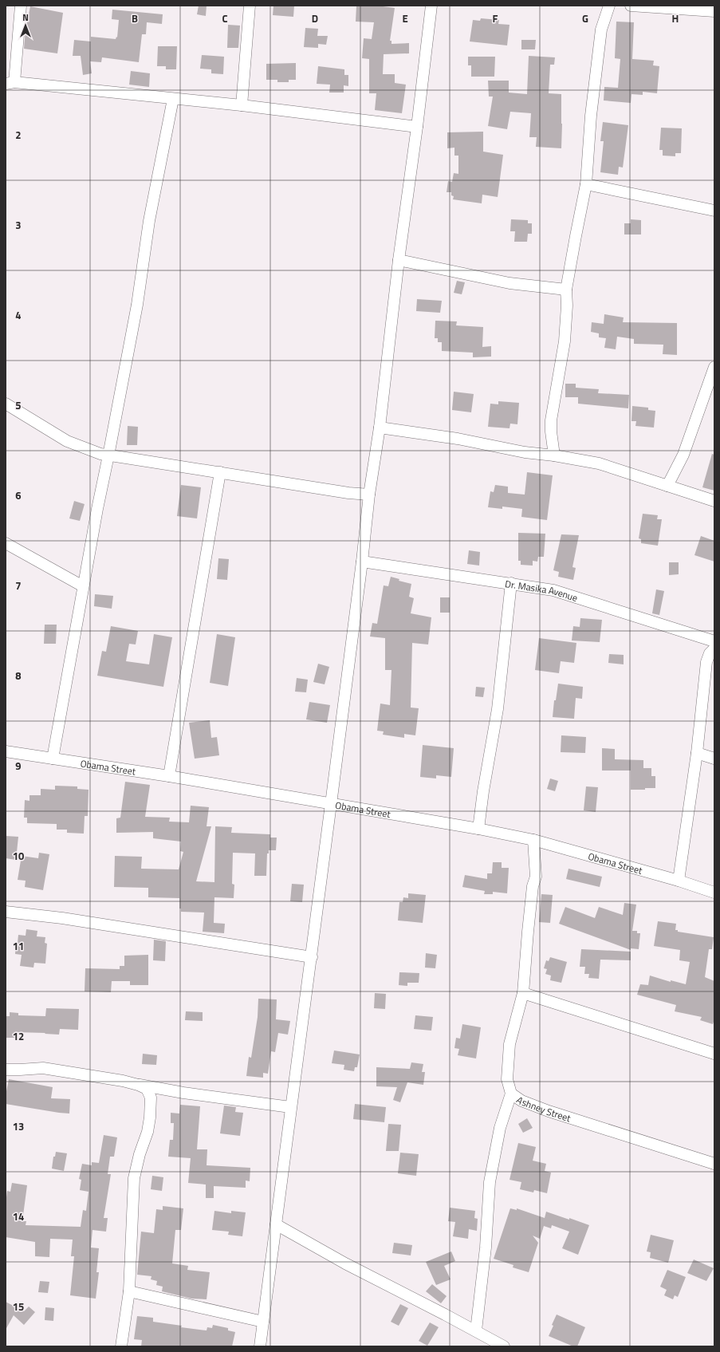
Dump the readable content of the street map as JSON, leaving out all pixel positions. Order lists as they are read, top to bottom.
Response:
{
  "streets": {
    "street": ["Dr. Masika Avenue", "Obama Street", "Ashney Street"]
  },
  "crossings": [
    ["Obama Street", "Ashney Street"]
  ],
  "north": "top",
  "grid": {
    "columns": [
      "B",
      "C",
      "D",
      "E",
      "F",
      "G",
      "H"
    ],
    "rows": [
      "2",
      "3",
      "4",
      "5",
      "6",
      "7",
      "8",
      "9",
      "10",
      "11",
      "12",
      "13",
      "14",
      "15"
    ]
  }
}
